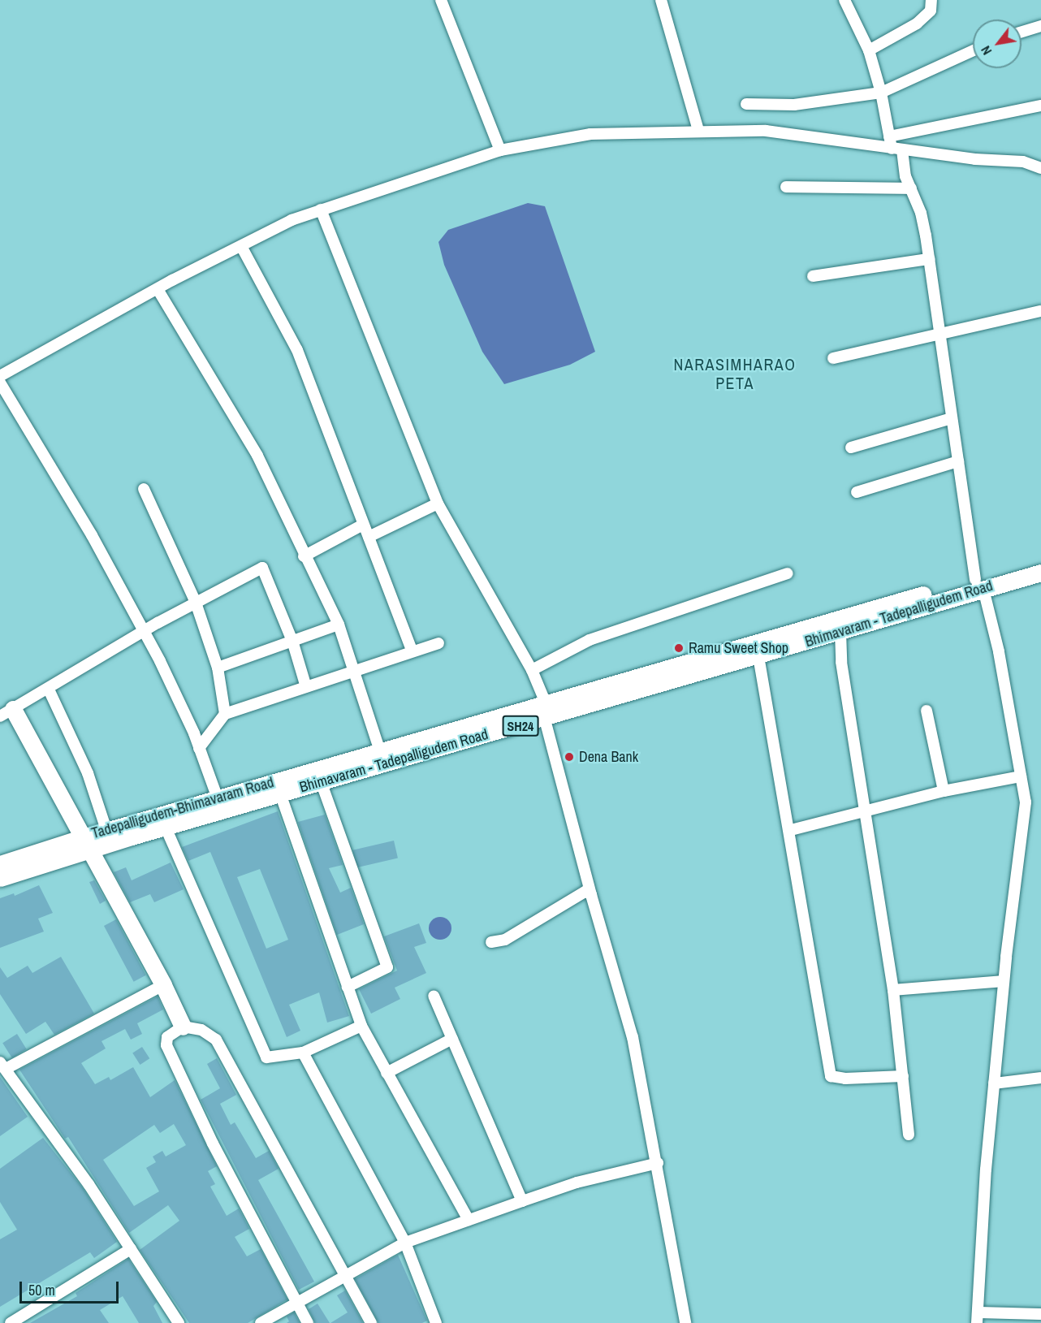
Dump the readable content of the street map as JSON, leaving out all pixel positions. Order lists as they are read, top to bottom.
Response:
{
  "streets": {
    "main road": ["Bhimavaram - Tadepalligudem Road", "SH24", "Tadepalligudem-Bhimavaram Road"]
  },
  "crossings": [
    ["Bhimavaram - Tadepalligudem Road", "Tadepalligudem-Bhimavaram Road"]
  ],
  "districts": ["NARASIMHARAO PETA"],
  "places": ["Ramu Sweet Shop", "Dena Bank"],
  "scale_bar": "50 m",
  "north": "bottom left"
}
